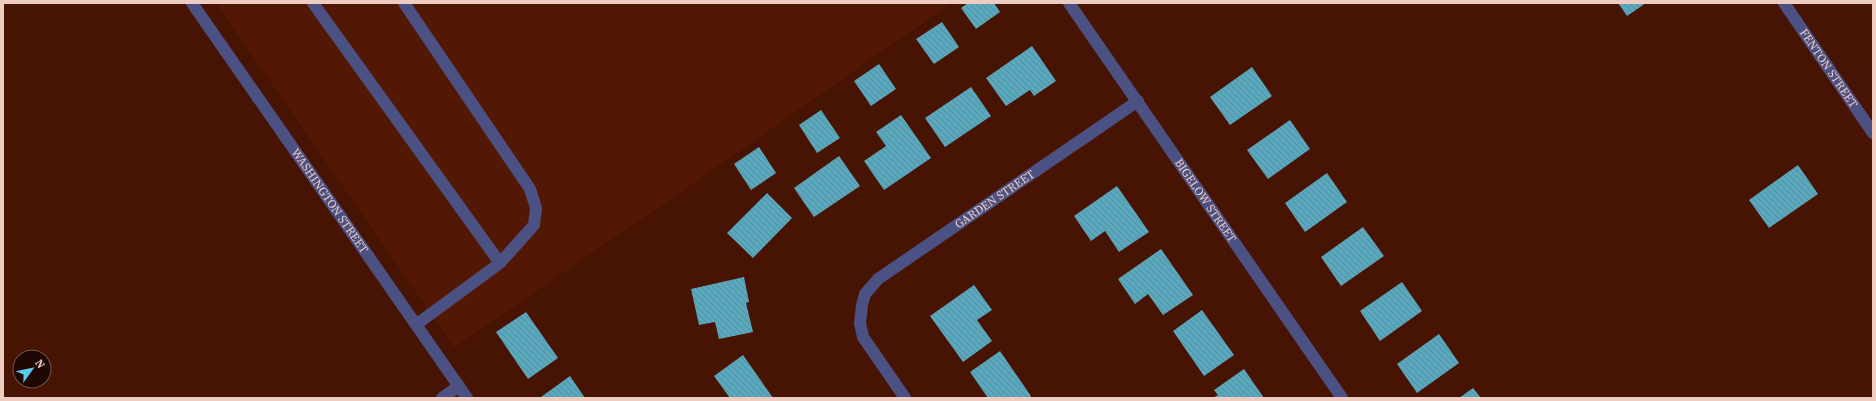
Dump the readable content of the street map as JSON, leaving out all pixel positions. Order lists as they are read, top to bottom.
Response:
{
  "streets": {
    "street": [
      "FENTON STREET",
      "GARDEN STREET",
      "WASHINGTON STREET",
      "BIGELOW STREET"
    ]
  },
  "crossings": [
    ["GARDEN STREET", "BIGELOW STREET"]
  ],
  "north": "top right"
}
